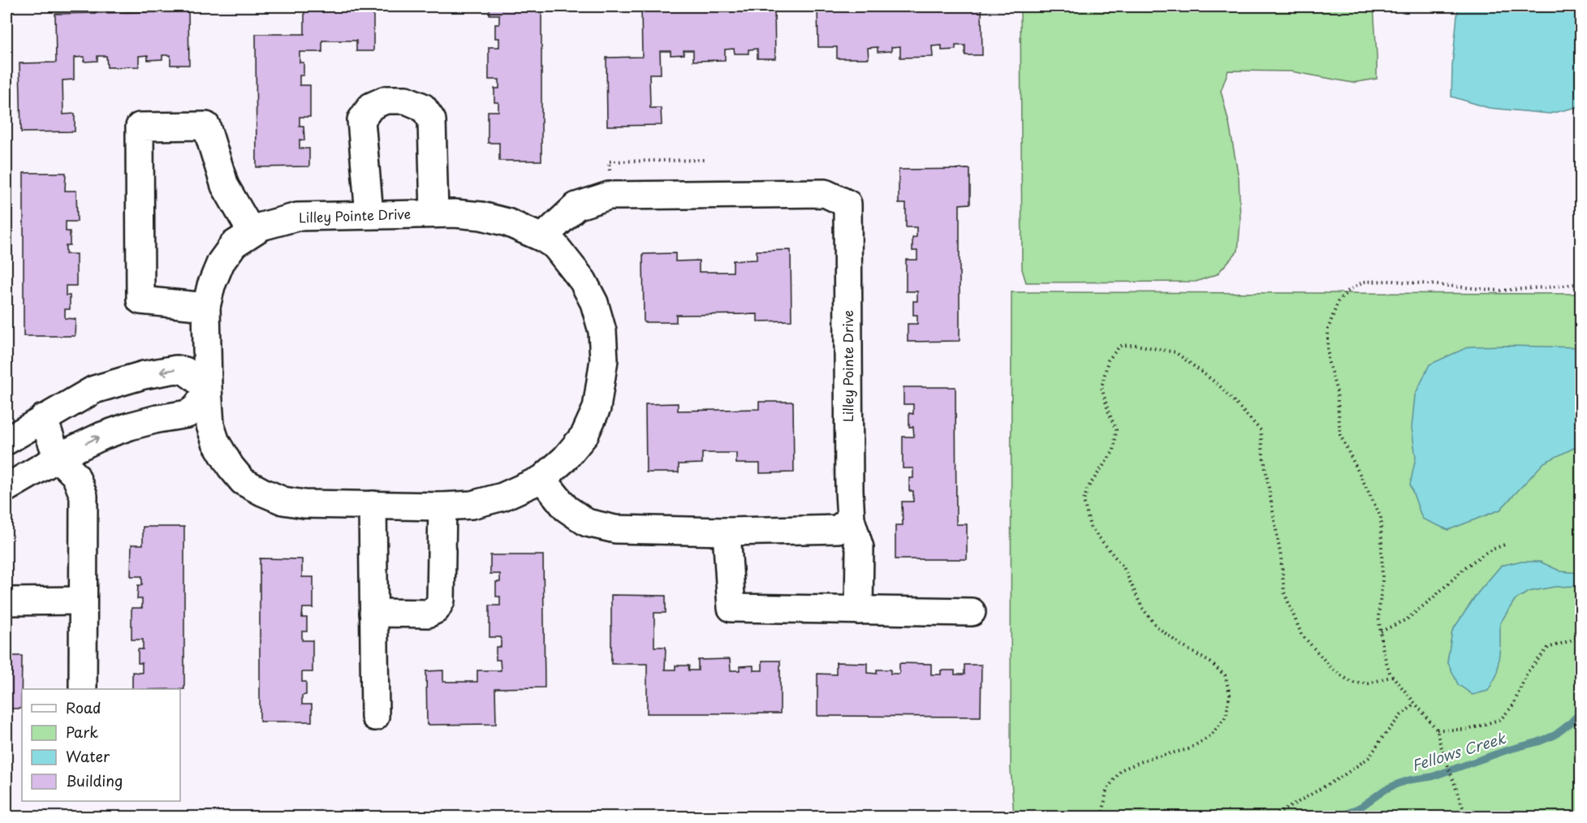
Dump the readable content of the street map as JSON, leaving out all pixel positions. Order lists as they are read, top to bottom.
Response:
{
  "streets": {
    "street": ["Lilley Pointe Drive"]
  },
  "water": ["Fellows Creek"],
  "legend": [
    "Road",
    "Park",
    "Water",
    "Building"
  ]
}
